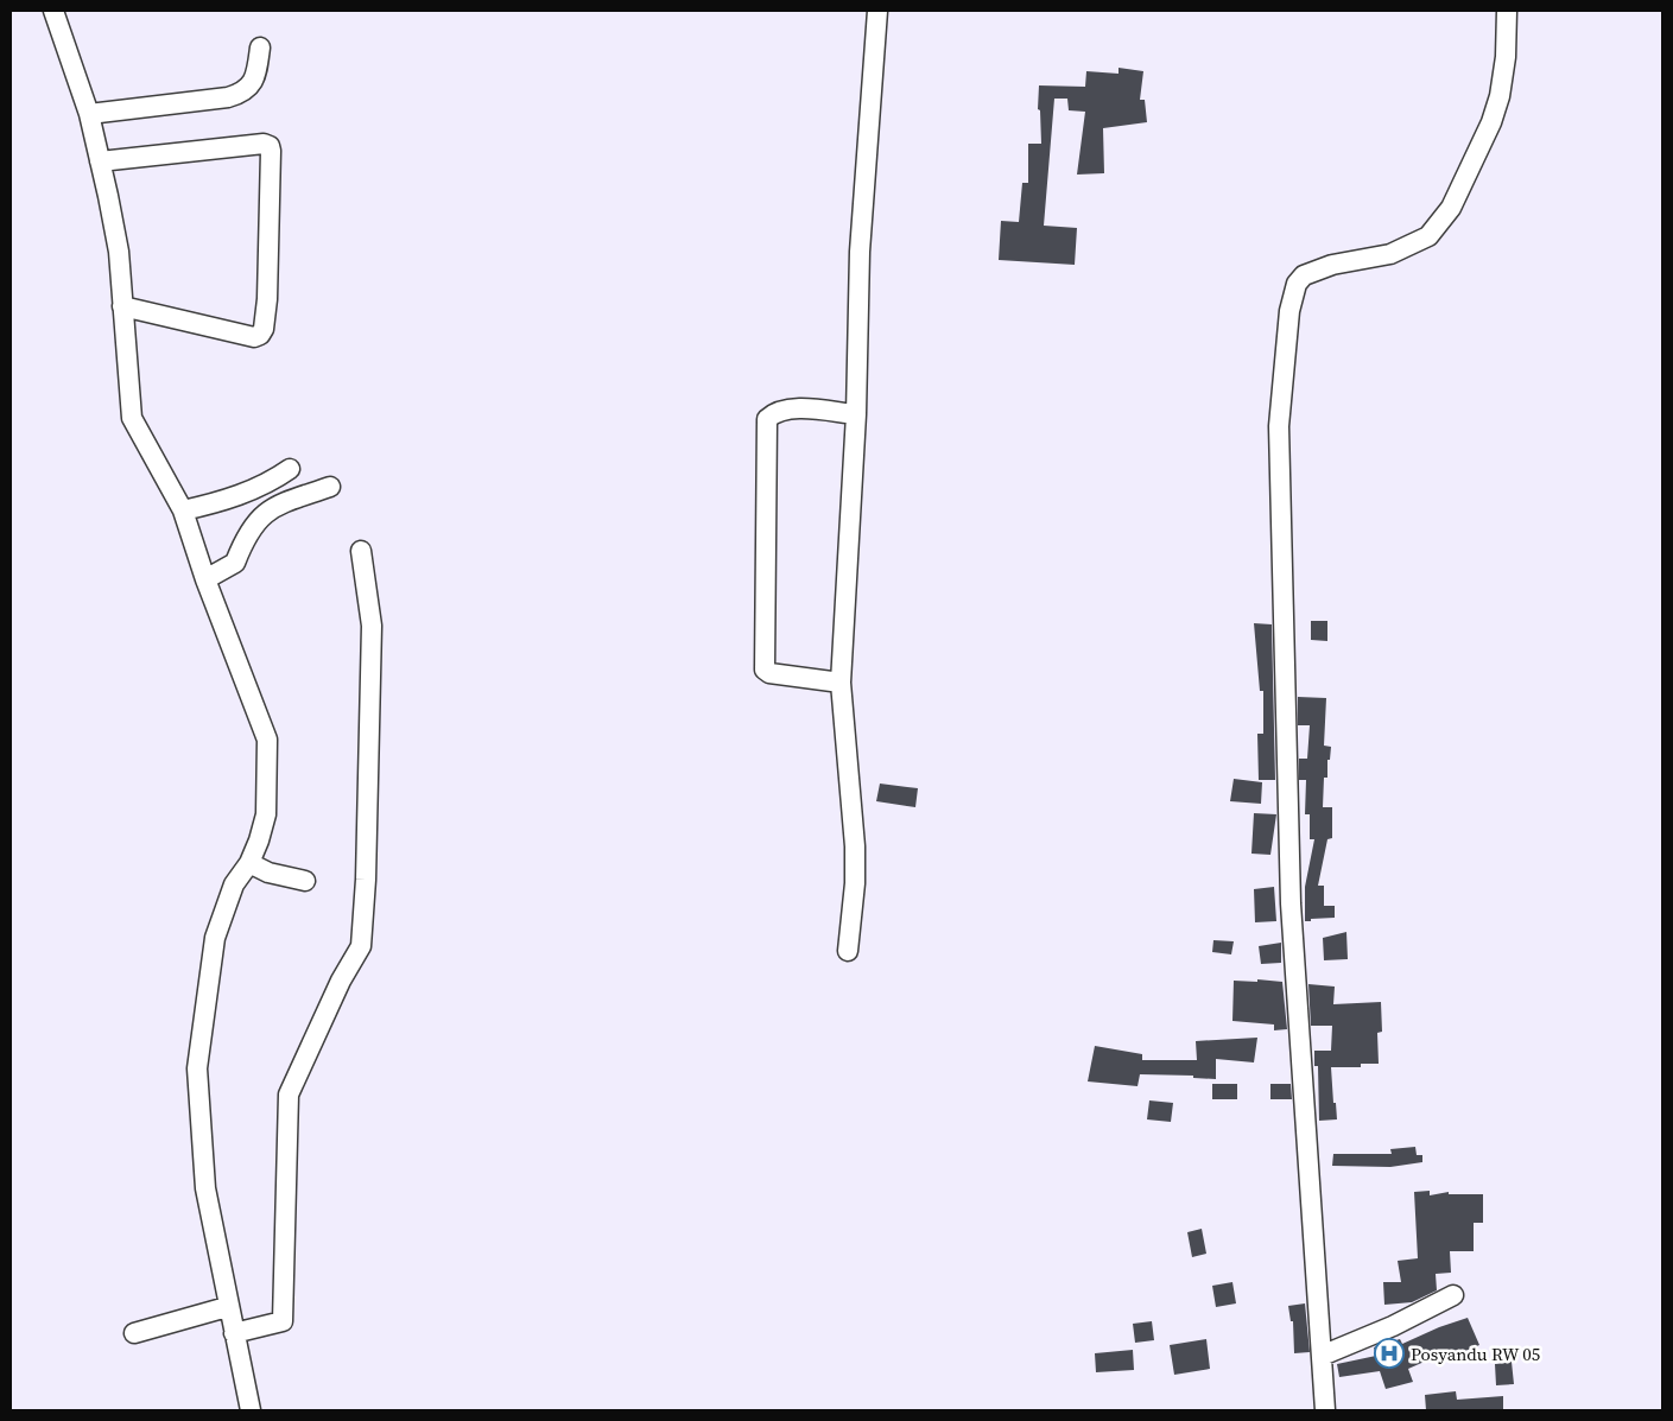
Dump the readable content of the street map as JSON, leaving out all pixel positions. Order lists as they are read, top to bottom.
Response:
{
  "places": {
    "hospital": ["Posyandu RW 05"]
  }
}
